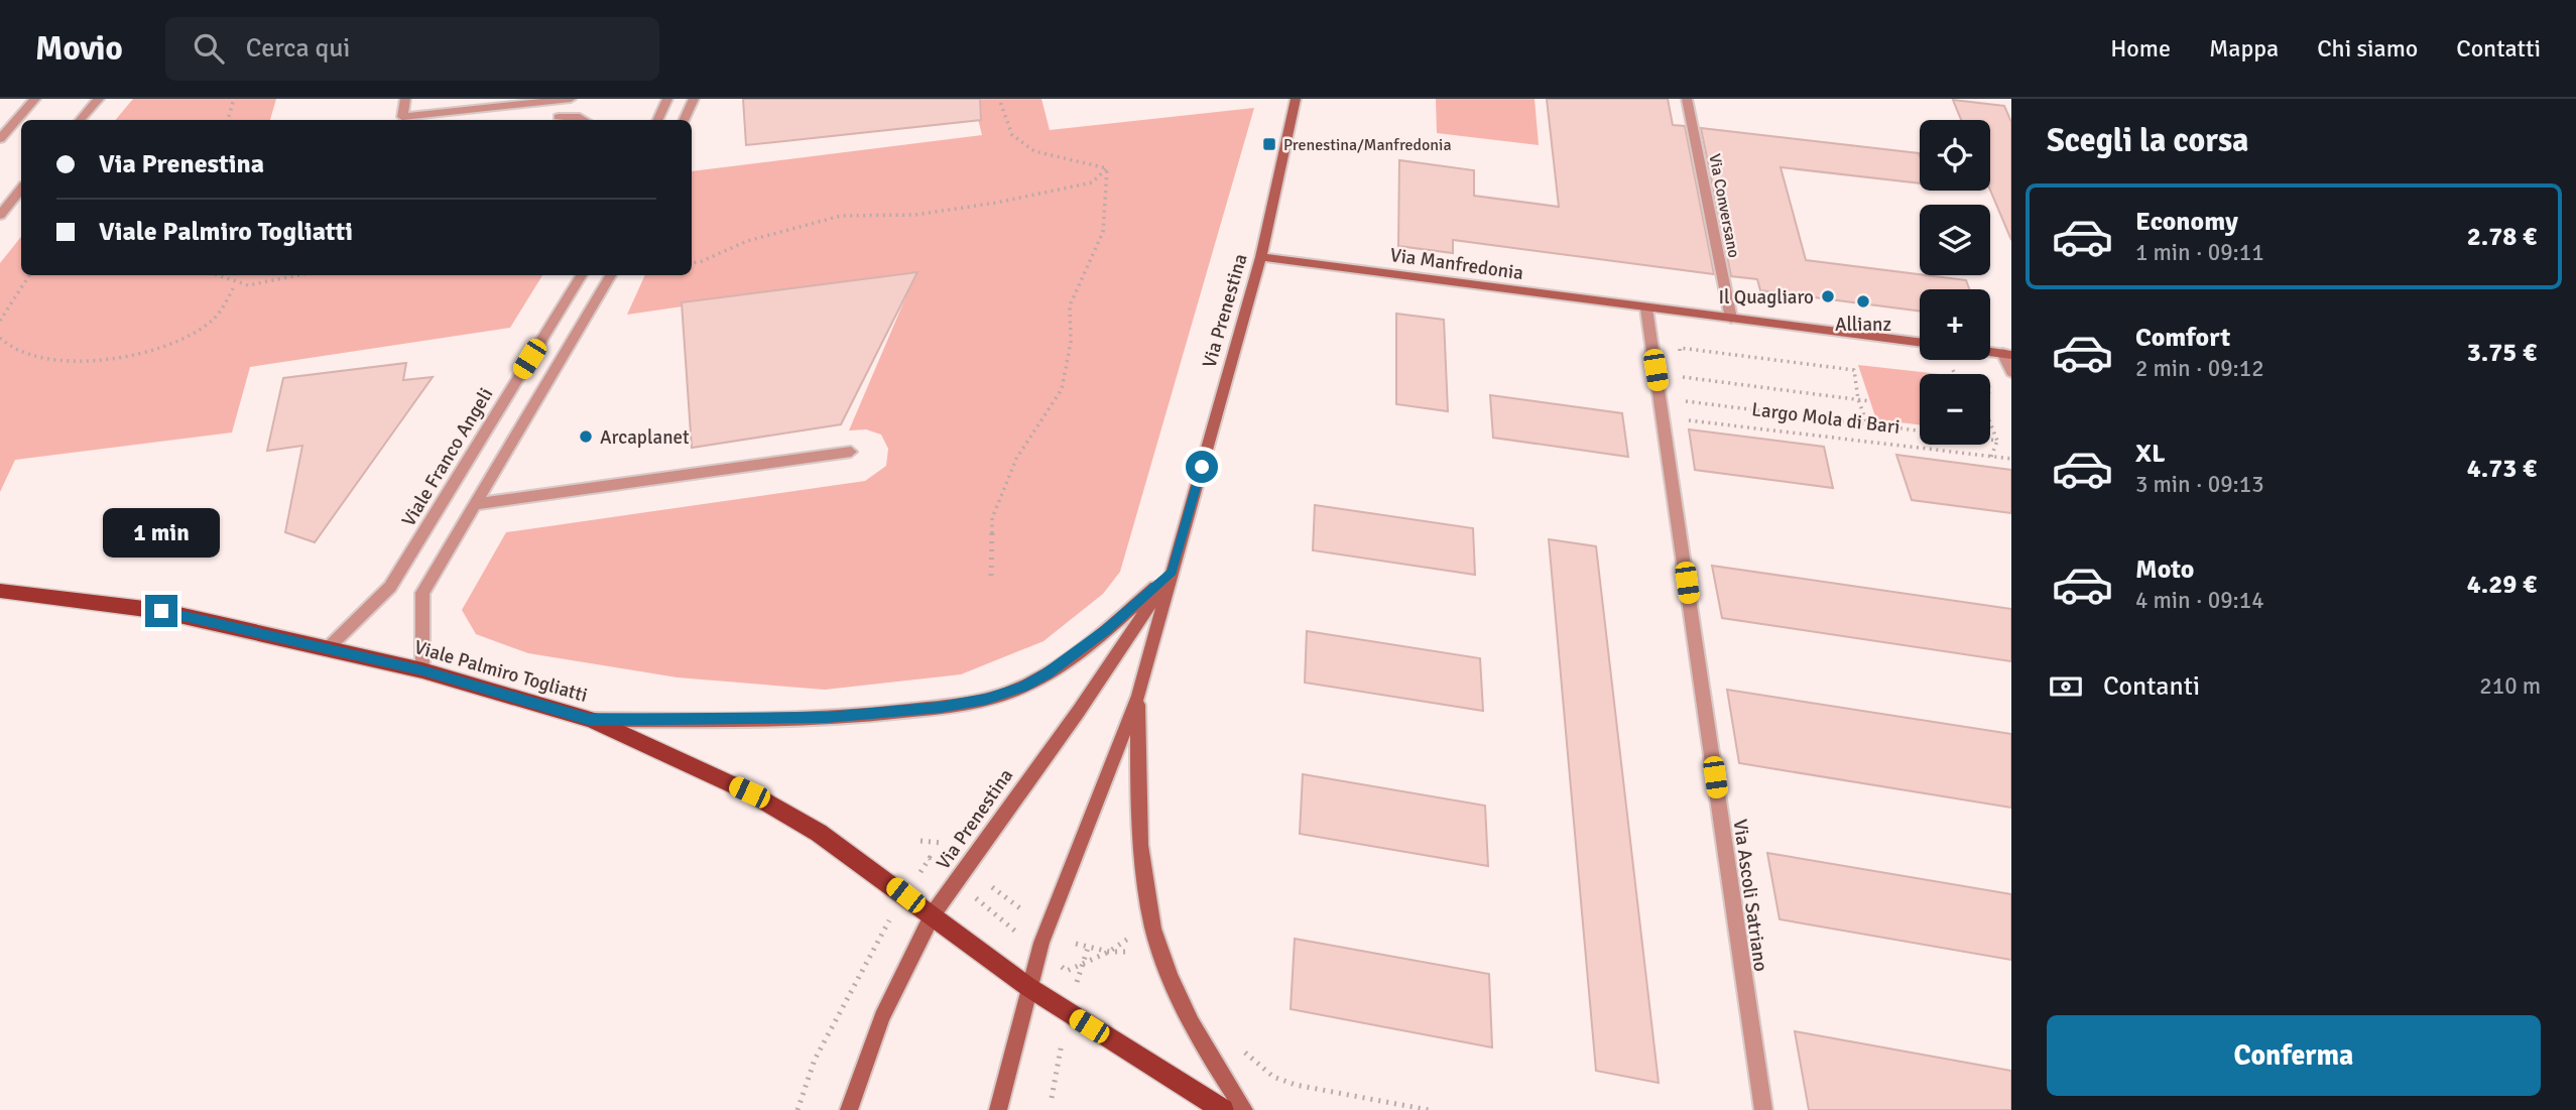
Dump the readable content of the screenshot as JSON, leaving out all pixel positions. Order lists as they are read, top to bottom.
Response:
{
  "streets": {
    "main road": ["Via Manfredonia", "Via Prenestina", "Viale Palmiro Togliatti"],
    "street": ["Via Conversano", "Viale Franco Angeli", "Via Ascoli Satriano"],
    "path": ["Largo Mola di Bari"]
  },
  "crossings": [
    ["Via Manfredonia", "Via Prenestina"],
    ["Via Manfredonia", "Via Ascoli Satriano"],
    ["Via Prenestina", "Viale Palmiro Togliatti"],
    ["Viale Franco Angeli", "Viale Palmiro Togliatti"]
  ],
  "places": {
    "transit": ["Prenestina/Manfredonia"],
    "other": ["Il Quagliaro", "Allianz", "Arcaplanet"]
  },
  "page": {
    "header": "Movio",
    "search": "Cerca qui",
    "nav": [
      "Home",
      "Mappa",
      "Chi siamo",
      "Contatti"
    ],
    "heading": "Scegli la corsa",
    "map_buttons": ["+", "−"],
    "banner": ["Via Prenestina", "Viale Palmiro Togliatti"],
    "list": [
      {
        "name": "Economy",
        "note": "1 min · 09:11",
        "value": "2.78 €"
      },
      {
        "name": "Comfort",
        "note": "2 min · 09:12",
        "value": "3.75 €"
      },
      {
        "name": "XL",
        "note": "3 min · 09:13",
        "value": "4.73 €"
      },
      {
        "name": "Moto",
        "note": "4 min · 09:14",
        "value": "4.29 €"
      }
    ],
    "bubble": "1 min",
    "pay": ["Contanti", "210 m"],
    "buttons": "Conferma"
  }
}
